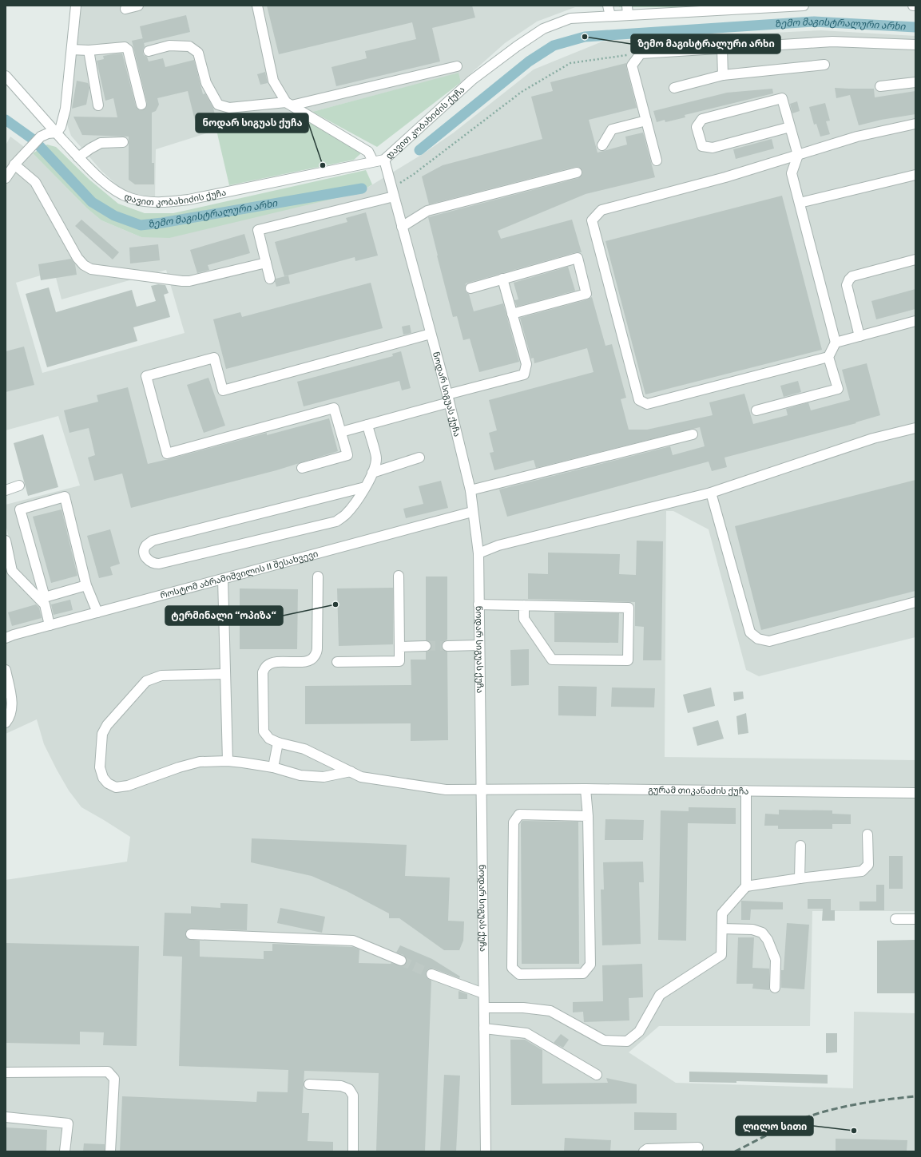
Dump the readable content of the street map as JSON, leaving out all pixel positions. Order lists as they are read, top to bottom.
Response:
{
  "streets": {
    "street": [
      "დავით კობახიძის ქუჩა",
      "ნოდარ სიგუას ქუჩა",
      "როსტომ აბრამიშვილის II შესახვევი",
      "გურამ თიკანაძის ქუჩა"
    ]
  },
  "crossings": [
    ["დავით კობახიძის ქუჩა", "ნოდარ სიგუას ქუჩა"],
    ["ნოდარ სიგუას ქუჩა", "როსტომ აბრამიშვილის II შესახვევი"],
    ["ნოდარ სიგუას ქუჩა", "გურამ თიკანაძის ქუჩა"]
  ],
  "water": ["ზემო მაგისტრალური არხი"],
  "places": [
    "ზემო მაგისტრალური არხი",
    "ნოდარ სიგუას ქუჩა",
    "ტერმინალი “ოპიზა“",
    "ლილო სითი"
  ]
}
